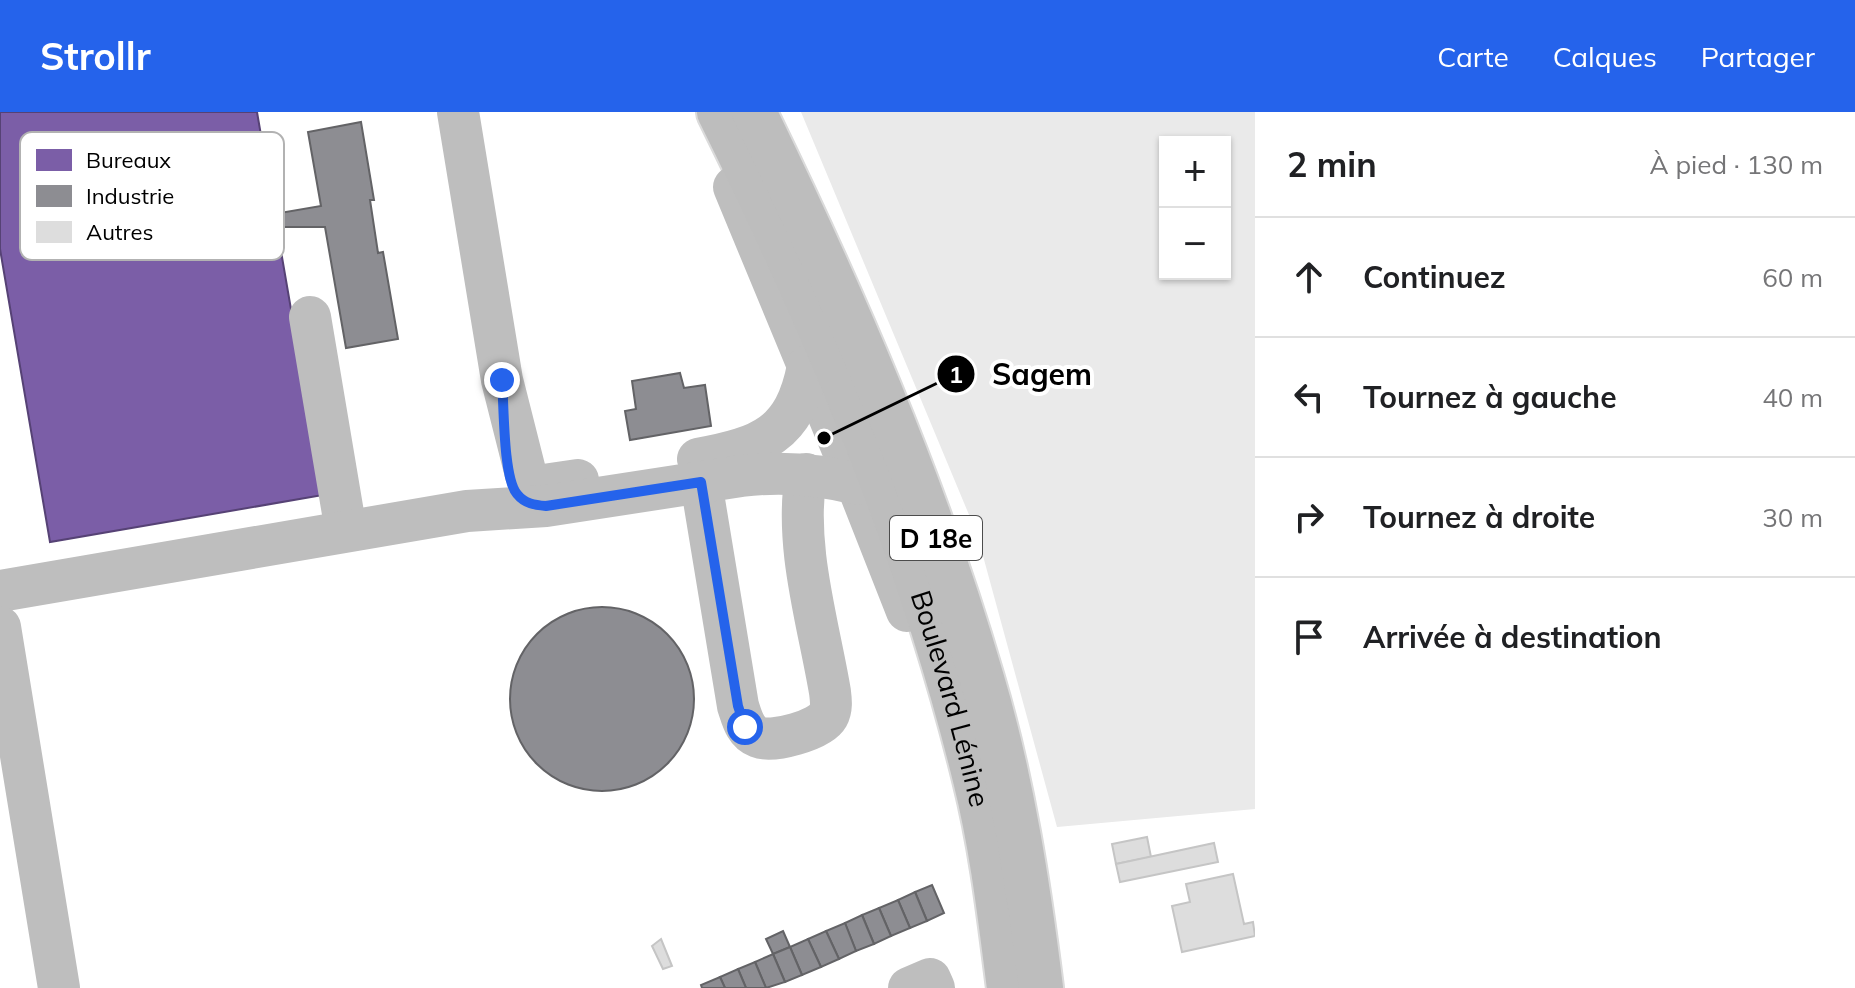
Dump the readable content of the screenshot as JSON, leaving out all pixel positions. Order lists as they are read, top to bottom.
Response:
{
  "streets": {
    "main road": ["D 18e", "Boulevard Lénine"]
  },
  "places": ["Sagem"],
  "legend": ["Bureaux", "Industrie", "Autres"],
  "page": {
    "header": "Strollr",
    "nav": ["Carte", "Calques", "Partager"],
    "heading": ["2 min", "À pied · 130 m"],
    "map_buttons": ["+", "−"],
    "list": [
      ["Continuez", "60 m"],
      ["Tournez à gauche", "40 m"],
      ["Tournez à droite", "30 m"],
      "Arrivée à destination"
    ]
  }
}
